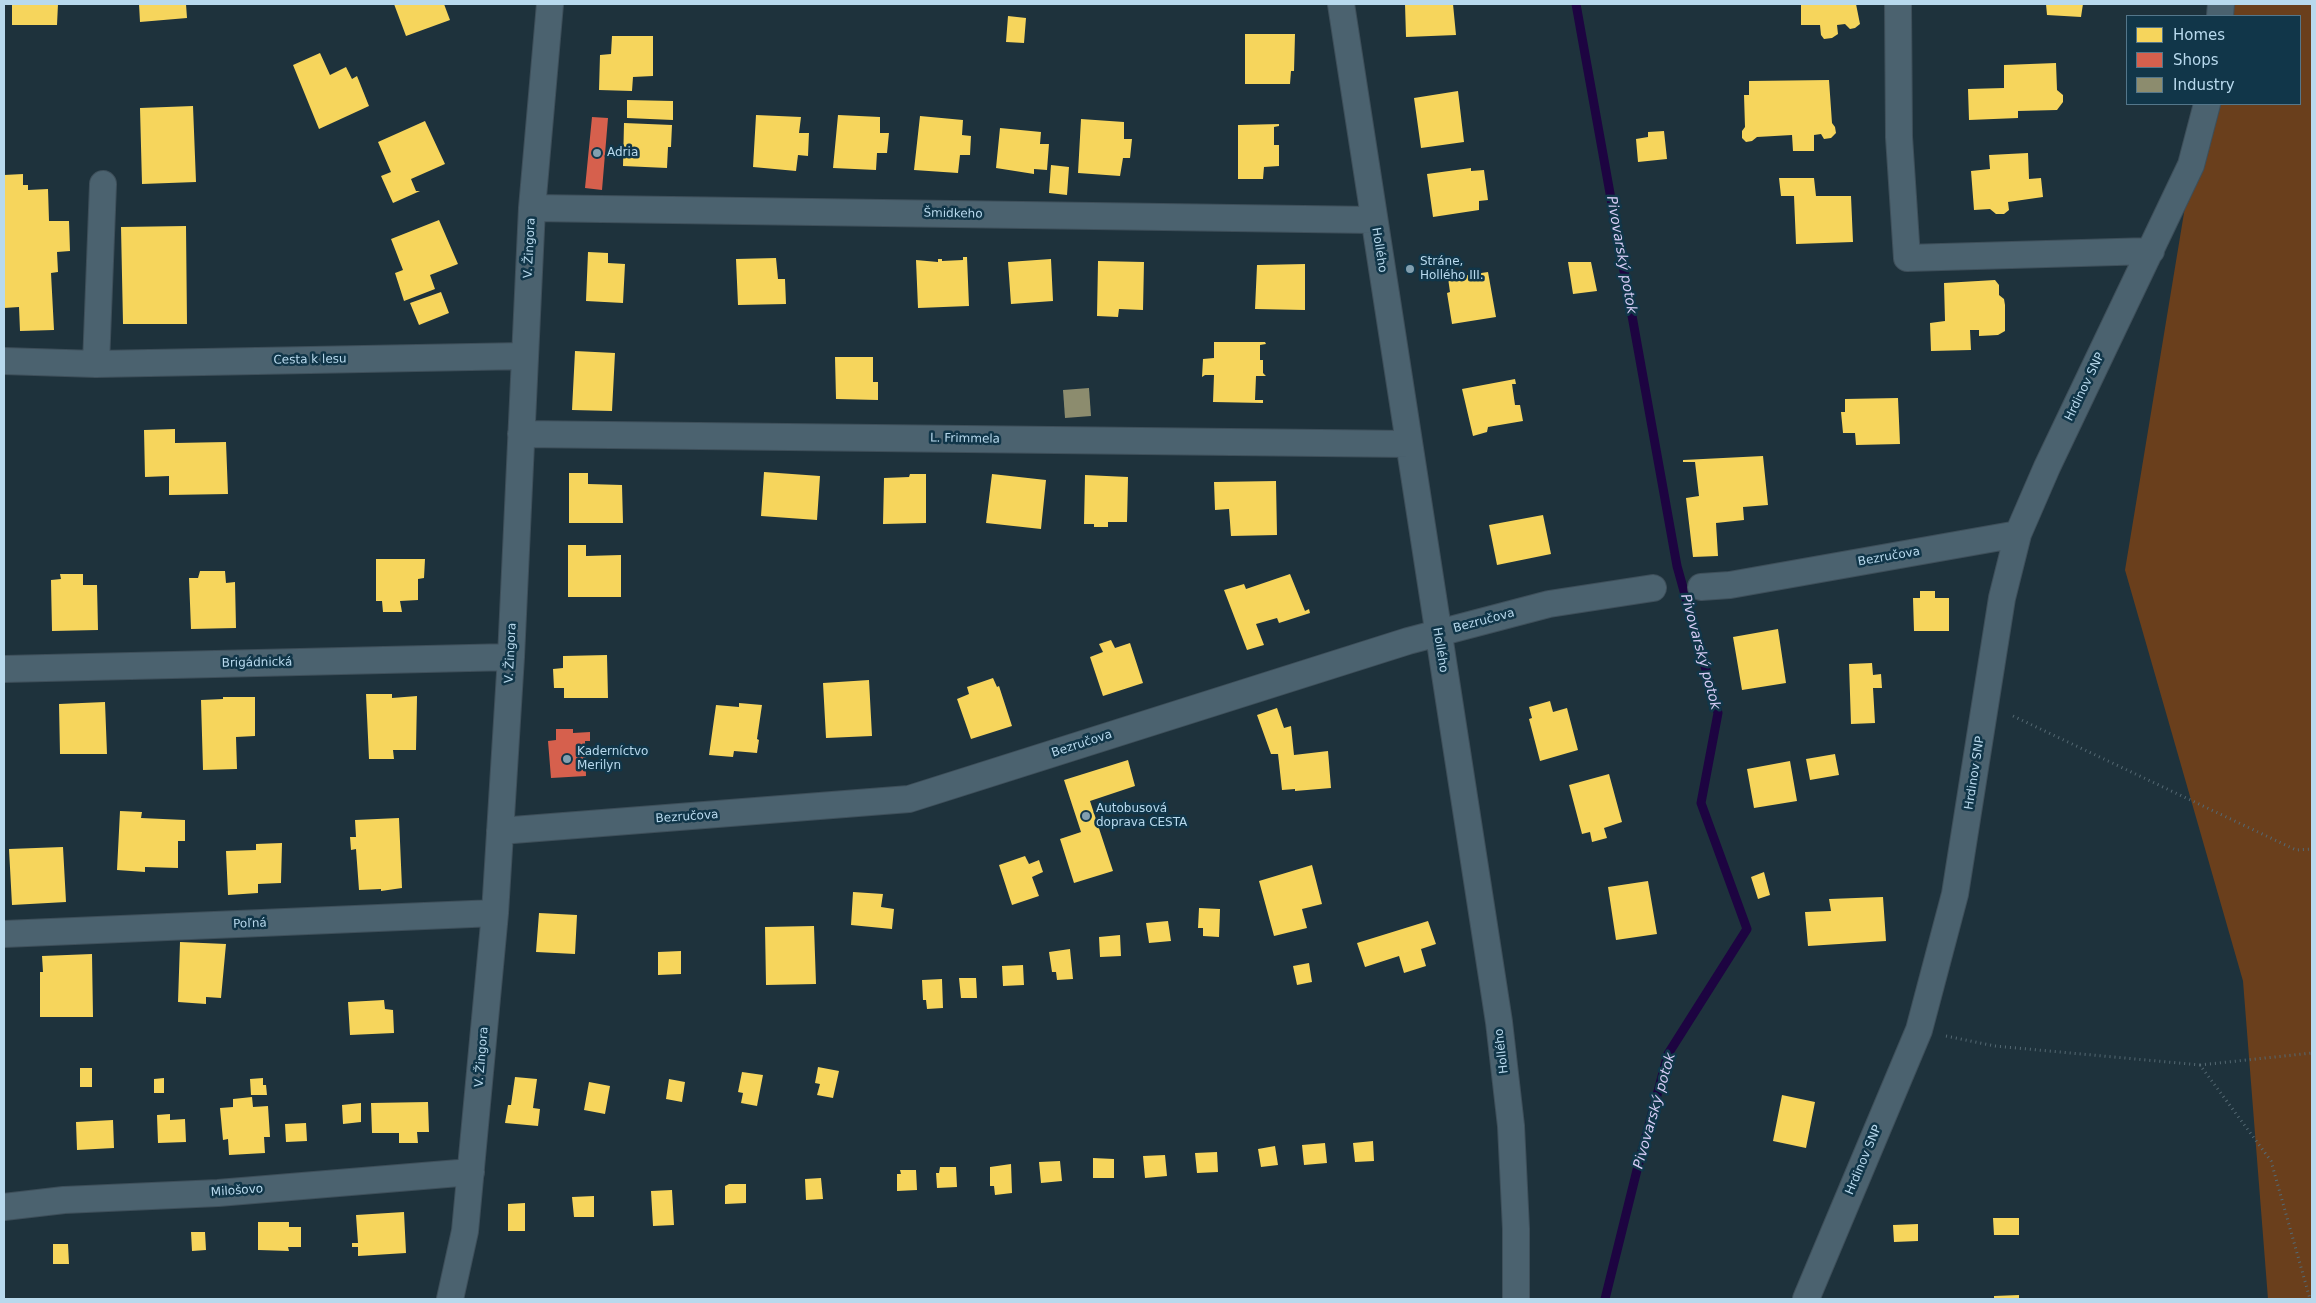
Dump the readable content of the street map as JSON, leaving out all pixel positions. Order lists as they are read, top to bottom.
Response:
{
  "streets": {
    "street": [
      "Šmidkeho",
      "V. Žingora",
      "Hollého",
      "Cesta k lesu",
      "Hrdinov SNP",
      "L. Frimmela",
      "Bezručova",
      "Brigádnická",
      "Poľná",
      "Milošovo"
    ]
  },
  "crossings": [
    ["Šmidkeho", "V. Žingora"],
    ["Šmidkeho", "Hollého"],
    ["V. Žingora", "Cesta k lesu"],
    ["V. Žingora", "L. Frimmela"],
    ["V. Žingora", "Bezručova"],
    ["V. Žingora", "Brigádnická"],
    ["V. Žingora", "Poľná"],
    ["V. Žingora", "Milošovo"],
    ["Hollého", "L. Frimmela"],
    ["Hollého", "Bezručova"],
    ["Hrdinov SNP", "Bezručova"]
  ],
  "water": ["Pivovarský potok"],
  "places": [
    "Adria",
    "Stráne, Hollého III.",
    "Kaderníctvo Merilyn",
    "Autobusová doprava CESTA"
  ],
  "legend": ["Homes", "Shops", "Industry"]
}
